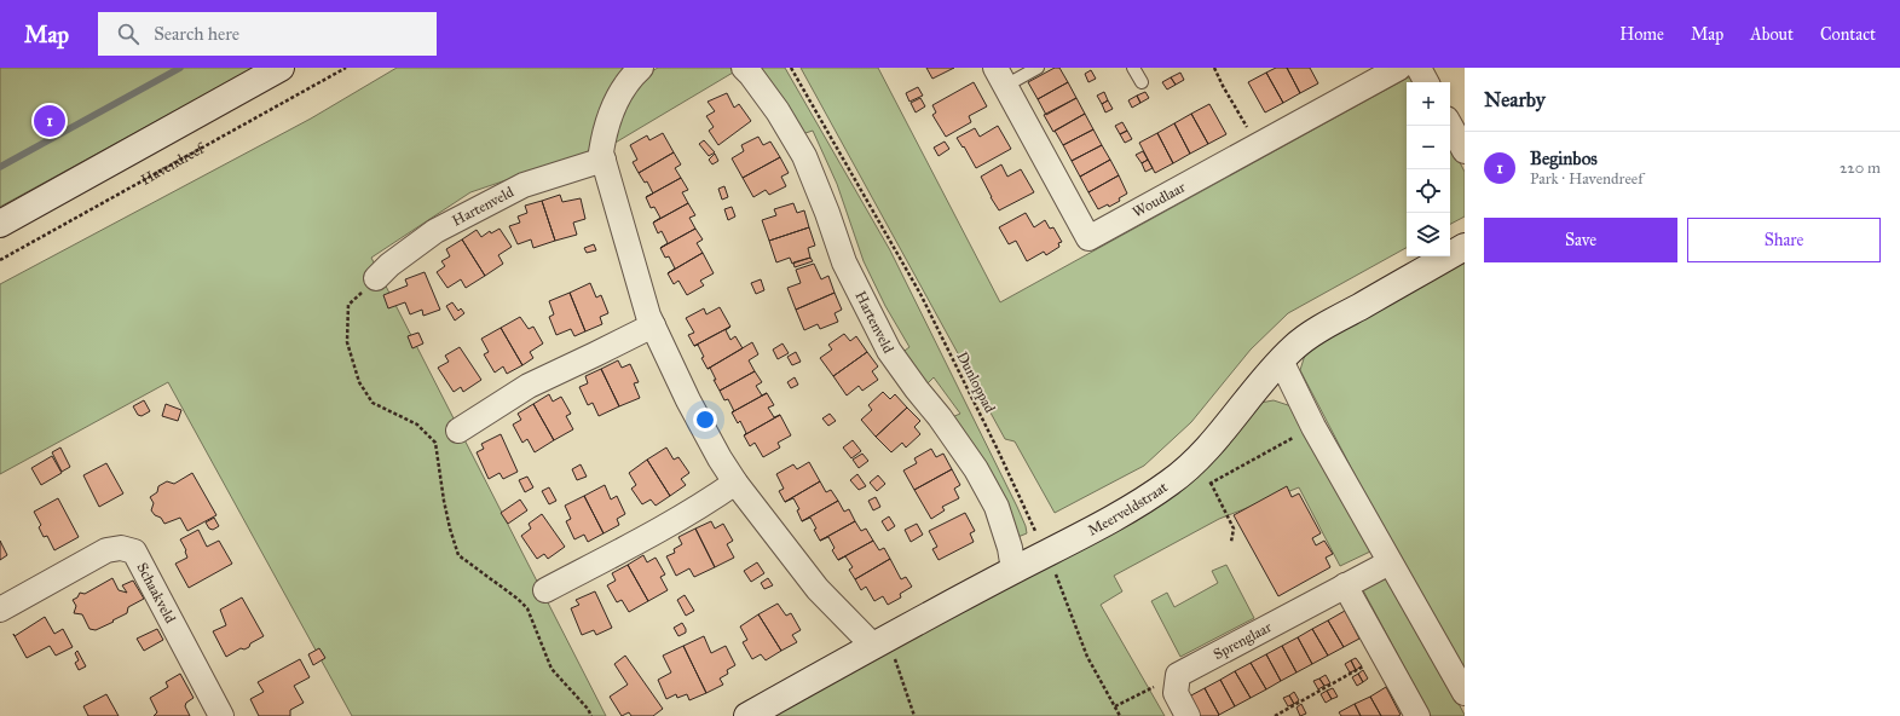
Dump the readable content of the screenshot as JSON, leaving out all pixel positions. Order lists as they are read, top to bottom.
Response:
{
  "streets": {
    "street": [
      "Woudlaar",
      "Hartenveld",
      "Meerveldstraat",
      "Schaakveld",
      "Sprenglaar"
    ],
    "path": ["Havendreef", "Dunloppad"]
  },
  "crossings": [
    ["Hartenveld", "Meerveldstraat"],
    ["Dunloppad", "Meerveldstraat"]
  ],
  "page": {
    "header": "Map",
    "search": "Search here",
    "nav": [
      "Home",
      "Map",
      "About",
      "Contact"
    ],
    "heading": "Nearby",
    "map_buttons": ["+", "−"],
    "pins": "1",
    "list": [
      {
        "mark": "1",
        "name": "Beginbos",
        "note": "Park · Havendreef",
        "value": "220 m"
      }
    ],
    "buttons": ["Save", "Share"]
  }
}
